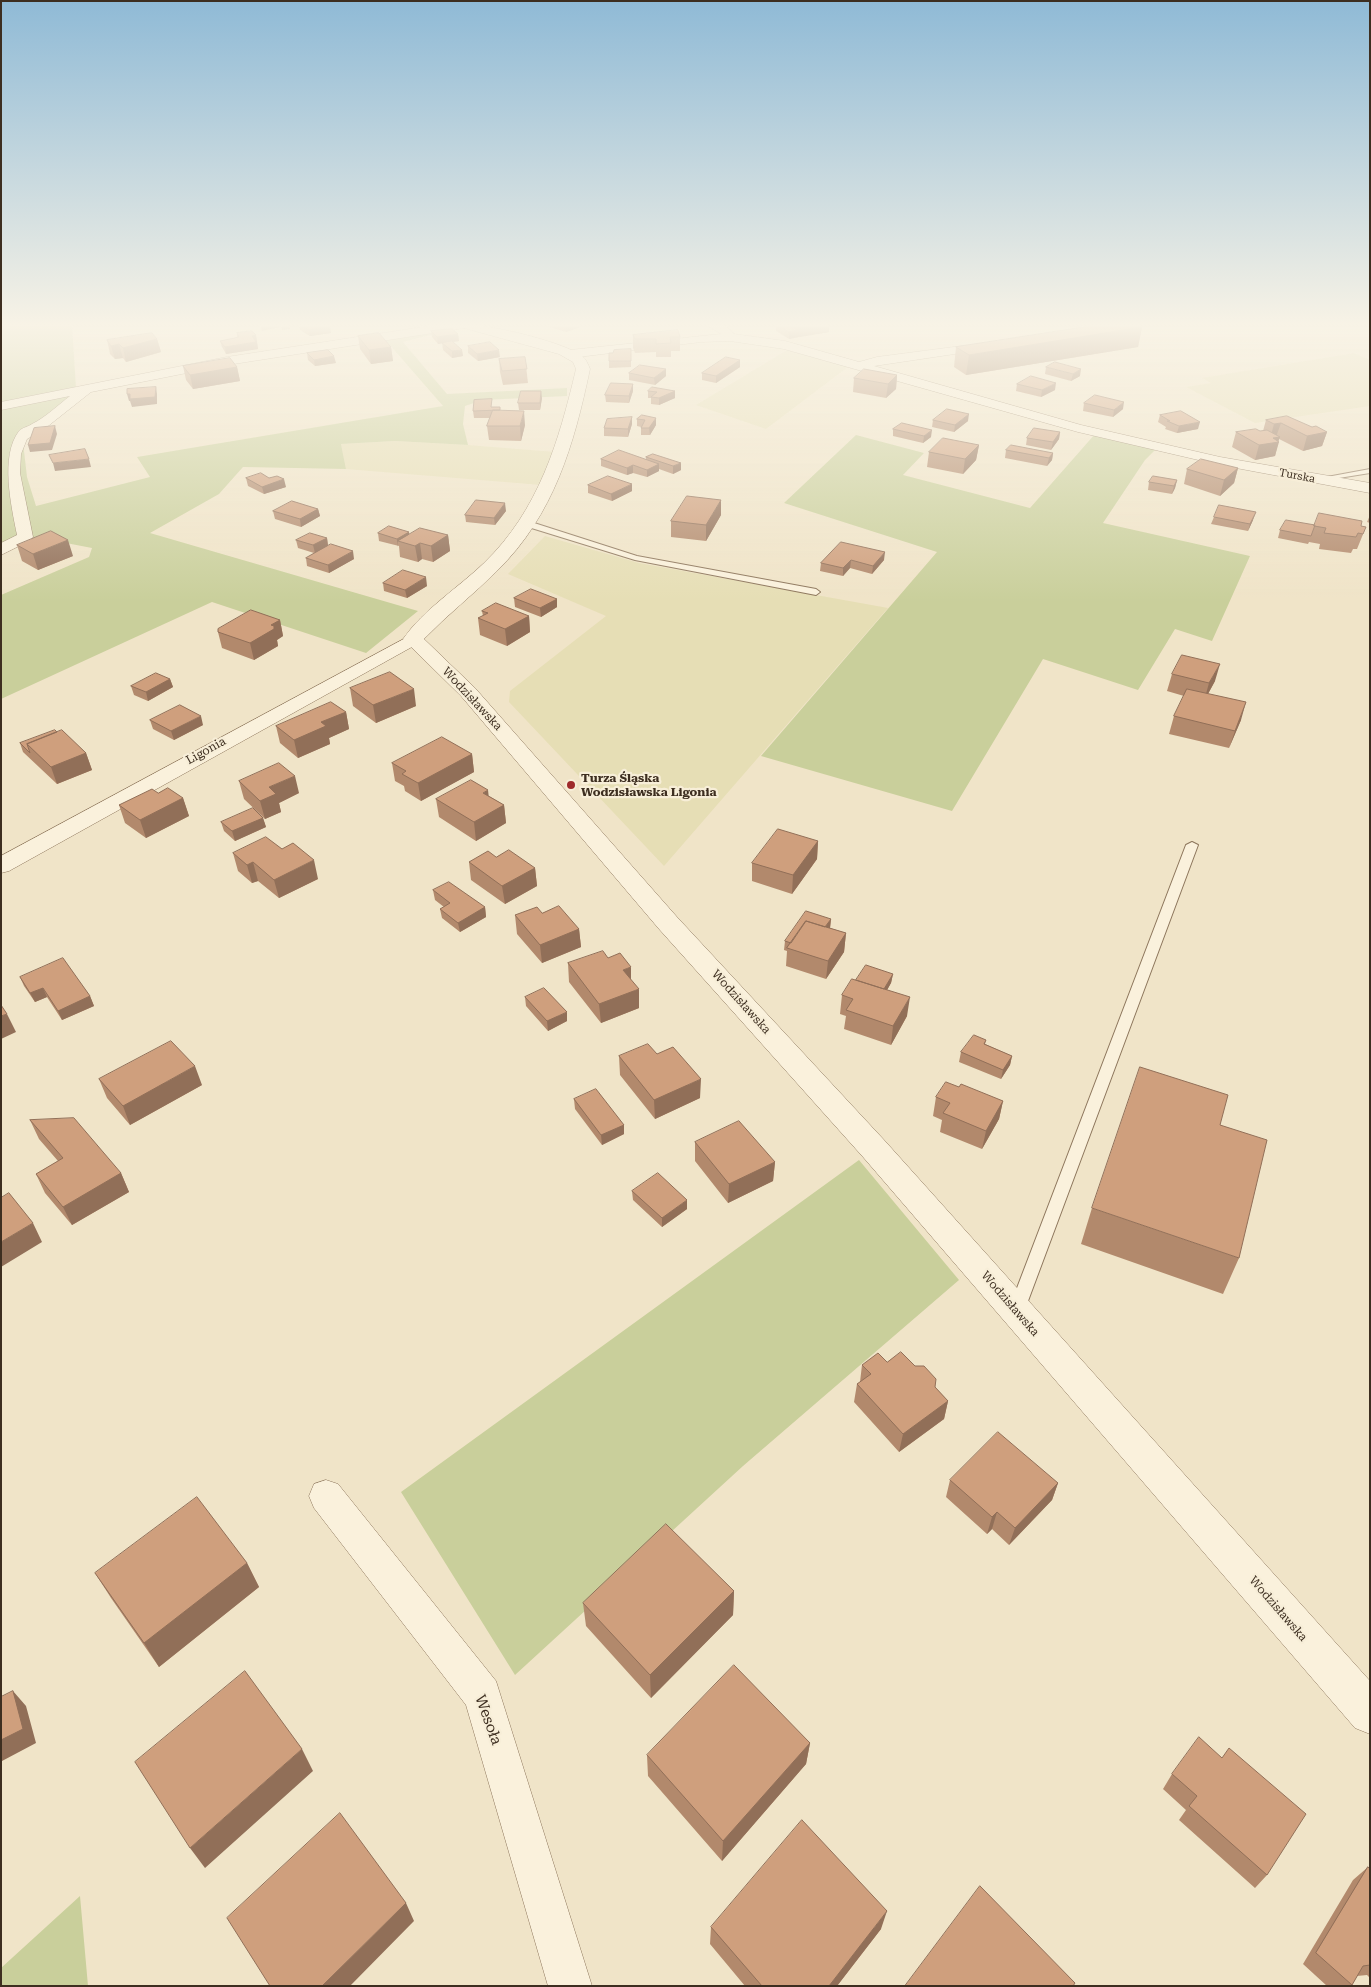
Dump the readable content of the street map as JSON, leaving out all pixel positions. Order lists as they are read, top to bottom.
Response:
{
  "streets": {
    "street": [
      "Turska",
      "Wodzisławska",
      "Ligonia",
      "Wesoła"
    ]
  },
  "crossings": [
    ["Wodzisławska", "Ligonia"]
  ],
  "places": ["Turza Śląska Wodzisławska Ligonia"]
}
